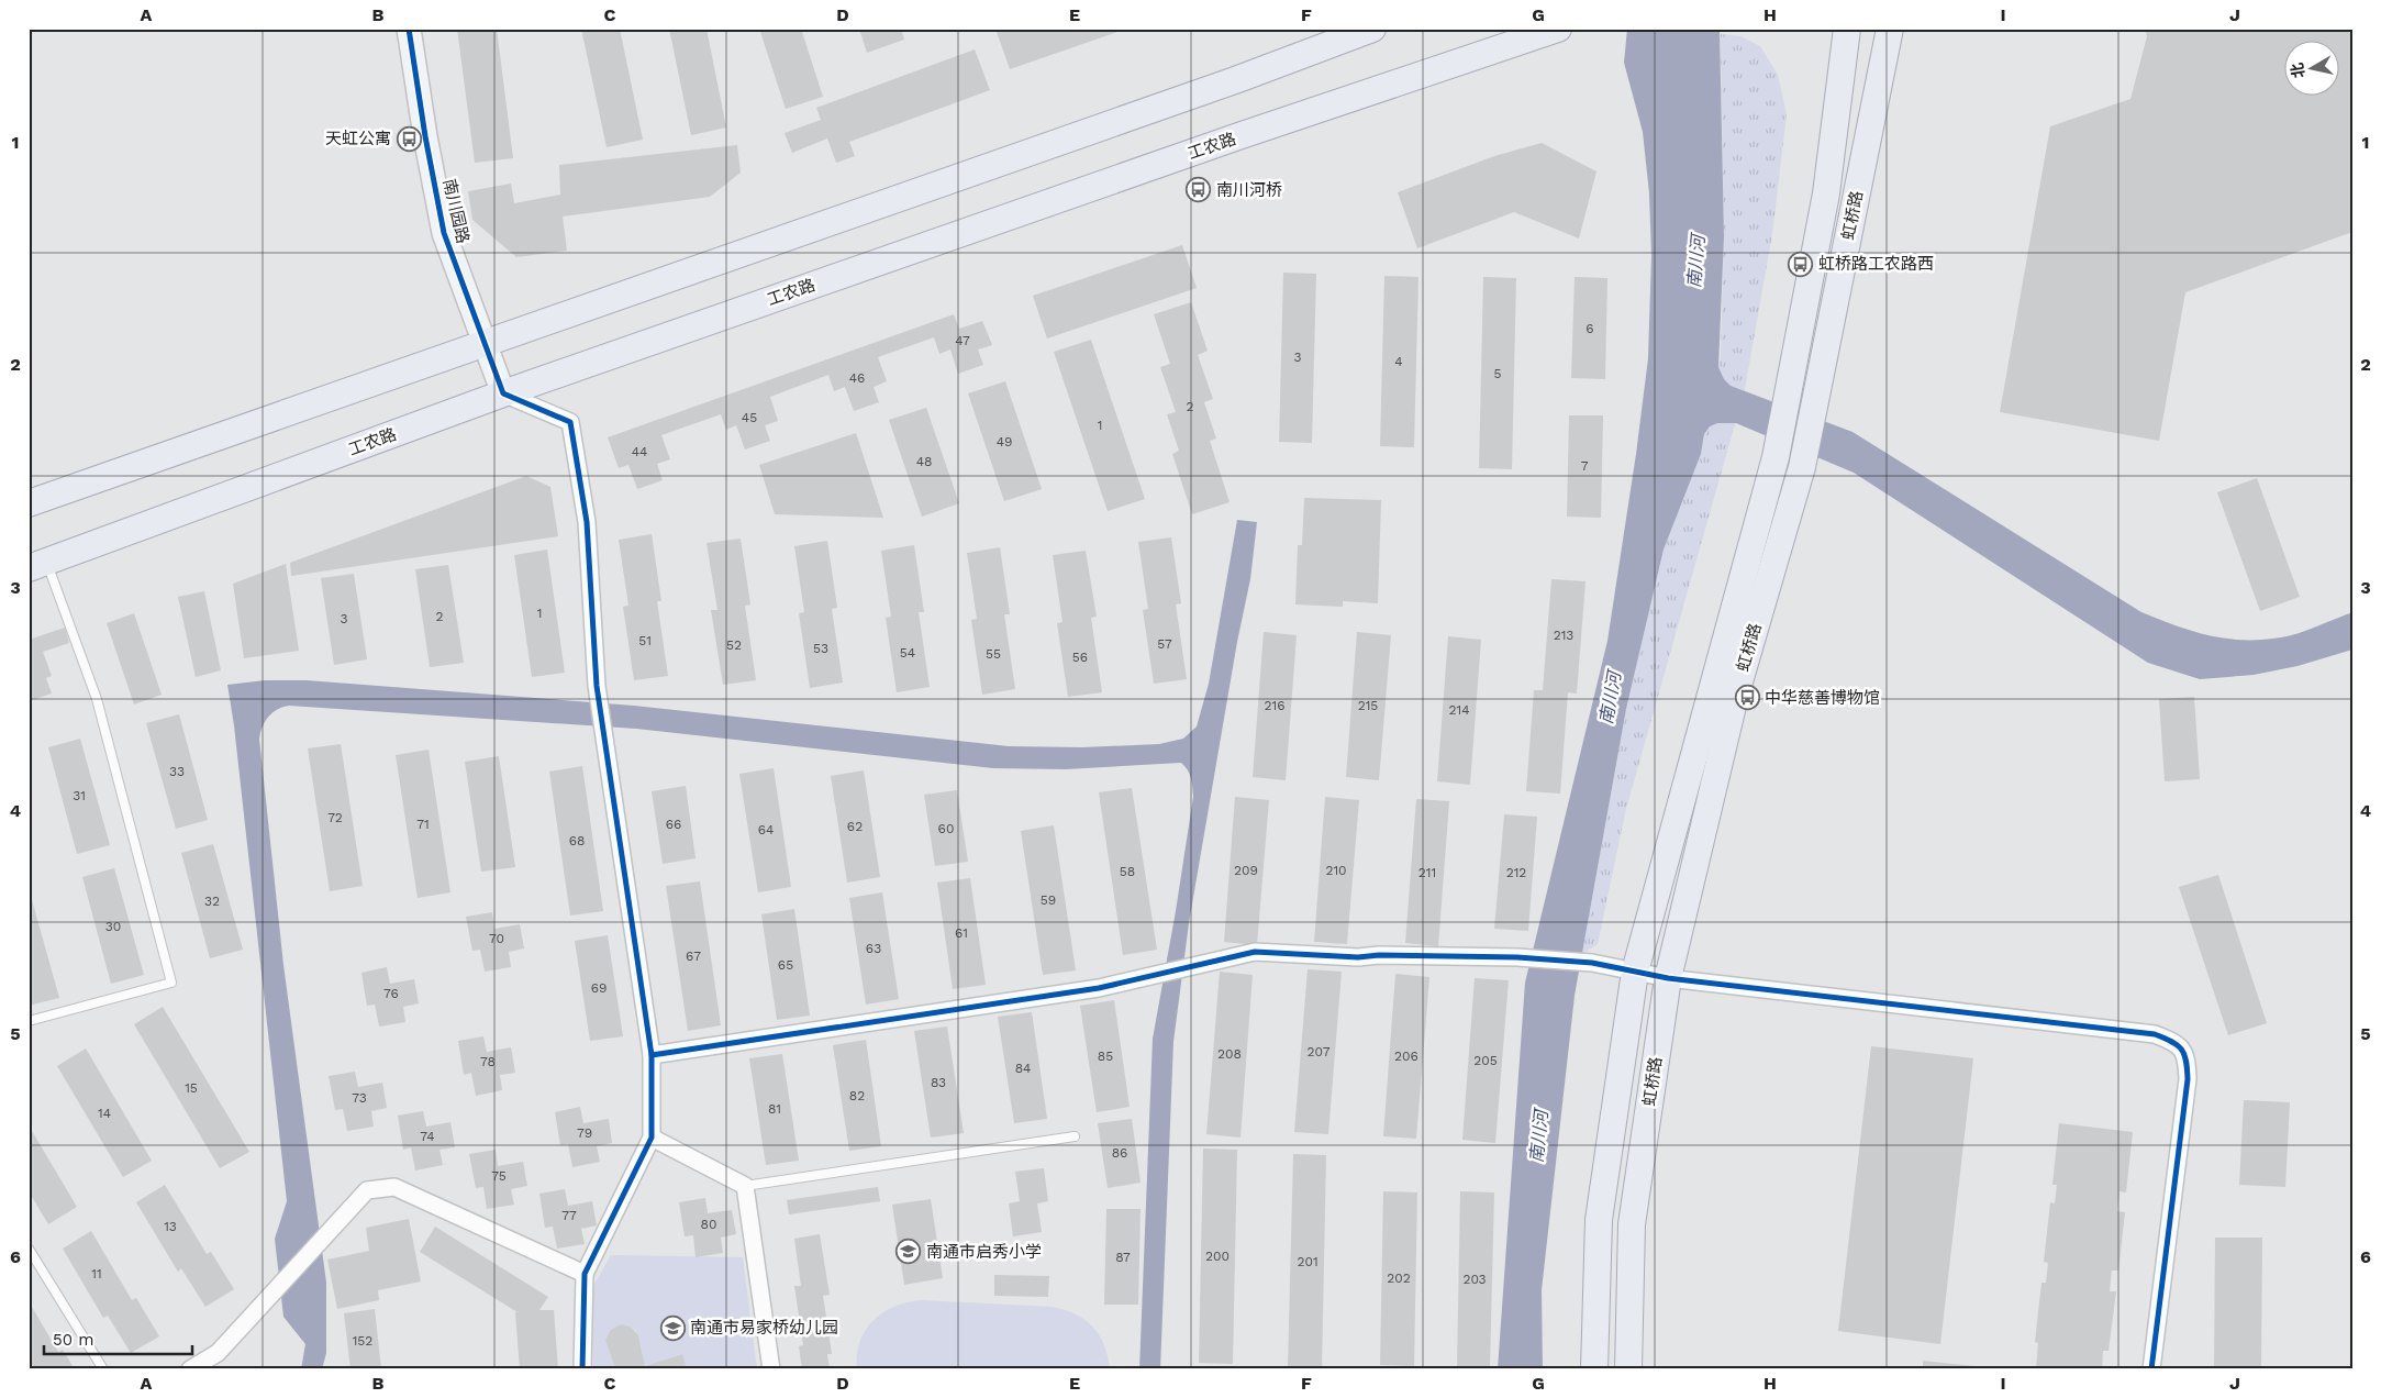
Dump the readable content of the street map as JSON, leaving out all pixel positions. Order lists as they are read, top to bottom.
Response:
{
  "streets": {
    "main road": ["工农路", "虹桥路"],
    "street": ["南川园路"]
  },
  "crossings": [
    ["工农路", "南川园路"]
  ],
  "water": ["南川河"],
  "places": {
    "bus stop": [
      "天虹公寓",
      "南川河桥",
      "虹桥路工农路西",
      "中华慈善博物馆"
    ],
    "school or university": ["南通市启秀小学", "南通市易家桥幼儿园"]
  },
  "house_numbers": [
    "6",
    "47",
    "3",
    "4",
    "5",
    "46",
    "2",
    "45",
    "1",
    "49",
    "44",
    "48",
    "7",
    "1",
    "2",
    "3",
    "213",
    "51",
    "57",
    "52",
    "53",
    "54",
    "55",
    "56",
    "216",
    "215",
    "214",
    "33",
    "31",
    "72",
    "71",
    "66",
    "62",
    "60",
    "64",
    "68",
    "209",
    "210",
    "58",
    "211",
    "212",
    "59",
    "32",
    "30",
    "61",
    "70",
    "63",
    "67",
    "65",
    "69",
    "76",
    "207",
    "208",
    "85",
    "206",
    "205",
    "78",
    "84",
    "83",
    "15",
    "82",
    "73",
    "81",
    "14",
    "79",
    "74",
    "86",
    "75",
    "77",
    "80",
    "13",
    "200",
    "87",
    "201",
    "11",
    "202",
    "203",
    "152"
  ],
  "scale_bar": "50 m",
  "north": "left",
  "grid": {
    "columns": [
      "A",
      "B",
      "C",
      "D",
      "E",
      "F",
      "G",
      "H",
      "I",
      "J"
    ],
    "rows": [
      "1",
      "2",
      "3",
      "4",
      "5",
      "6"
    ]
  }
}
